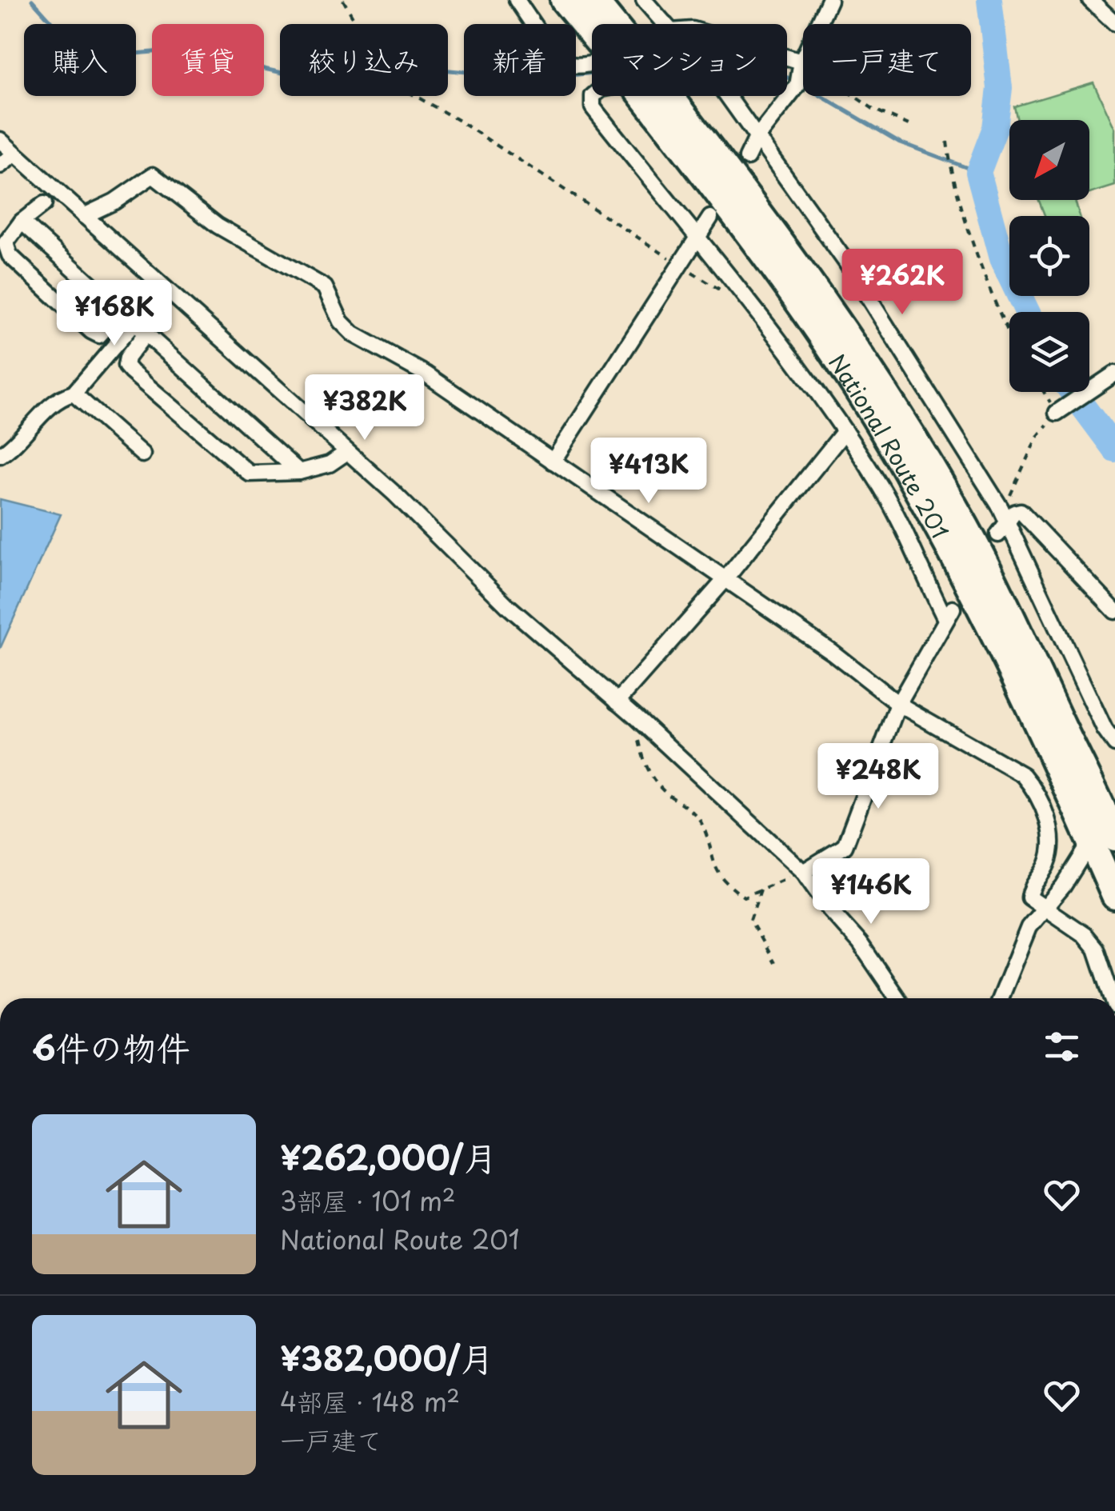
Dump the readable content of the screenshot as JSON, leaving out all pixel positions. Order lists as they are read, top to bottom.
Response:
{
  "streets": {
    "highway": ["National Route 201"]
  },
  "north": "bottom left",
  "page": {
    "chip": [
      "購入",
      "賃貸",
      "絞り込み",
      "新着",
      "マンション",
      "一戸建て"
    ],
    "price": [
      "¥262K",
      "¥168K",
      "¥382K",
      "¥413K",
      "¥248K",
      "¥146K"
    ],
    "heading": "6件の物件",
    "list": [
      {
        "name": "¥262,000/月",
        "note": "3部屋 · 101 m² · National Route 201"
      },
      {
        "name": "¥382,000/月",
        "note": "4部屋 · 148 m² · 一戸建て"
      }
    ]
  }
}
